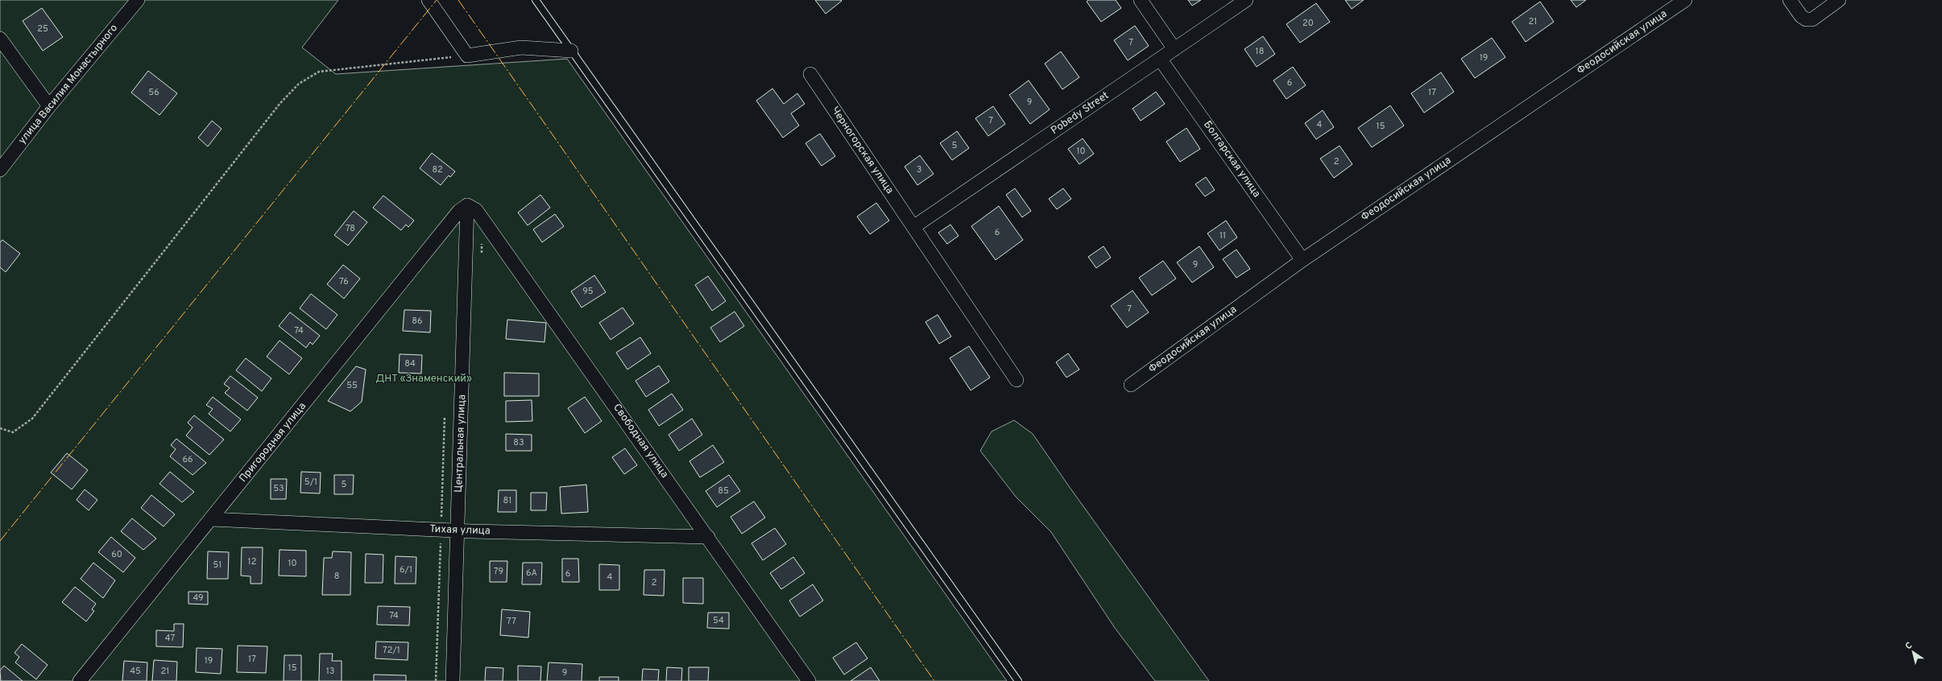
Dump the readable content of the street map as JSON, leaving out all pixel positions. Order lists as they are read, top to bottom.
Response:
{
  "streets": {
    "street": [
      "Феодосийская улица",
      "улица Василия Монастырного",
      "Pobedy Street",
      "Черногорская улица",
      "Болгарская улица",
      "Свободная улица",
      "Пригородная улица",
      "Центральная улица",
      "Тихая улица"
    ]
  },
  "crossings": [
    ["Феодосийская улица", "Болгарская улица"],
    ["Pobedy Street", "Черногорская улица"],
    ["Pobedy Street", "Болгарская улица"],
    ["Свободная улица", "Пригородная улица"],
    ["Свободная улица", "Центральная улица"],
    ["Свободная улица", "Тихая улица"],
    ["Пригородная улица", "Центральная улица"],
    ["Пригородная улица", "Тихая улица"],
    ["Центральная улица", "Тихая улица"]
  ],
  "parks": ["ДНТ «Знаменский»"],
  "house_numbers": [
    "21",
    "20",
    "25",
    "7",
    "18",
    "19",
    "6",
    "56",
    "17",
    "9",
    "7",
    "4",
    "15",
    "5",
    "10",
    "2",
    "82",
    "3",
    "78",
    "6",
    "11",
    "9",
    "76",
    "95",
    "7",
    "86",
    "74",
    "84",
    "55",
    "83",
    "66",
    "5/1",
    "5",
    "53",
    "85",
    "81",
    "60",
    "12",
    "10",
    "51",
    "6/1",
    "79",
    "6А",
    "6",
    "8",
    "4",
    "2",
    "49",
    "74",
    "54",
    "77",
    "47",
    "72/1",
    "17",
    "19",
    "15",
    "45",
    "21",
    "13",
    "9"
  ],
  "north": "top left"
}
